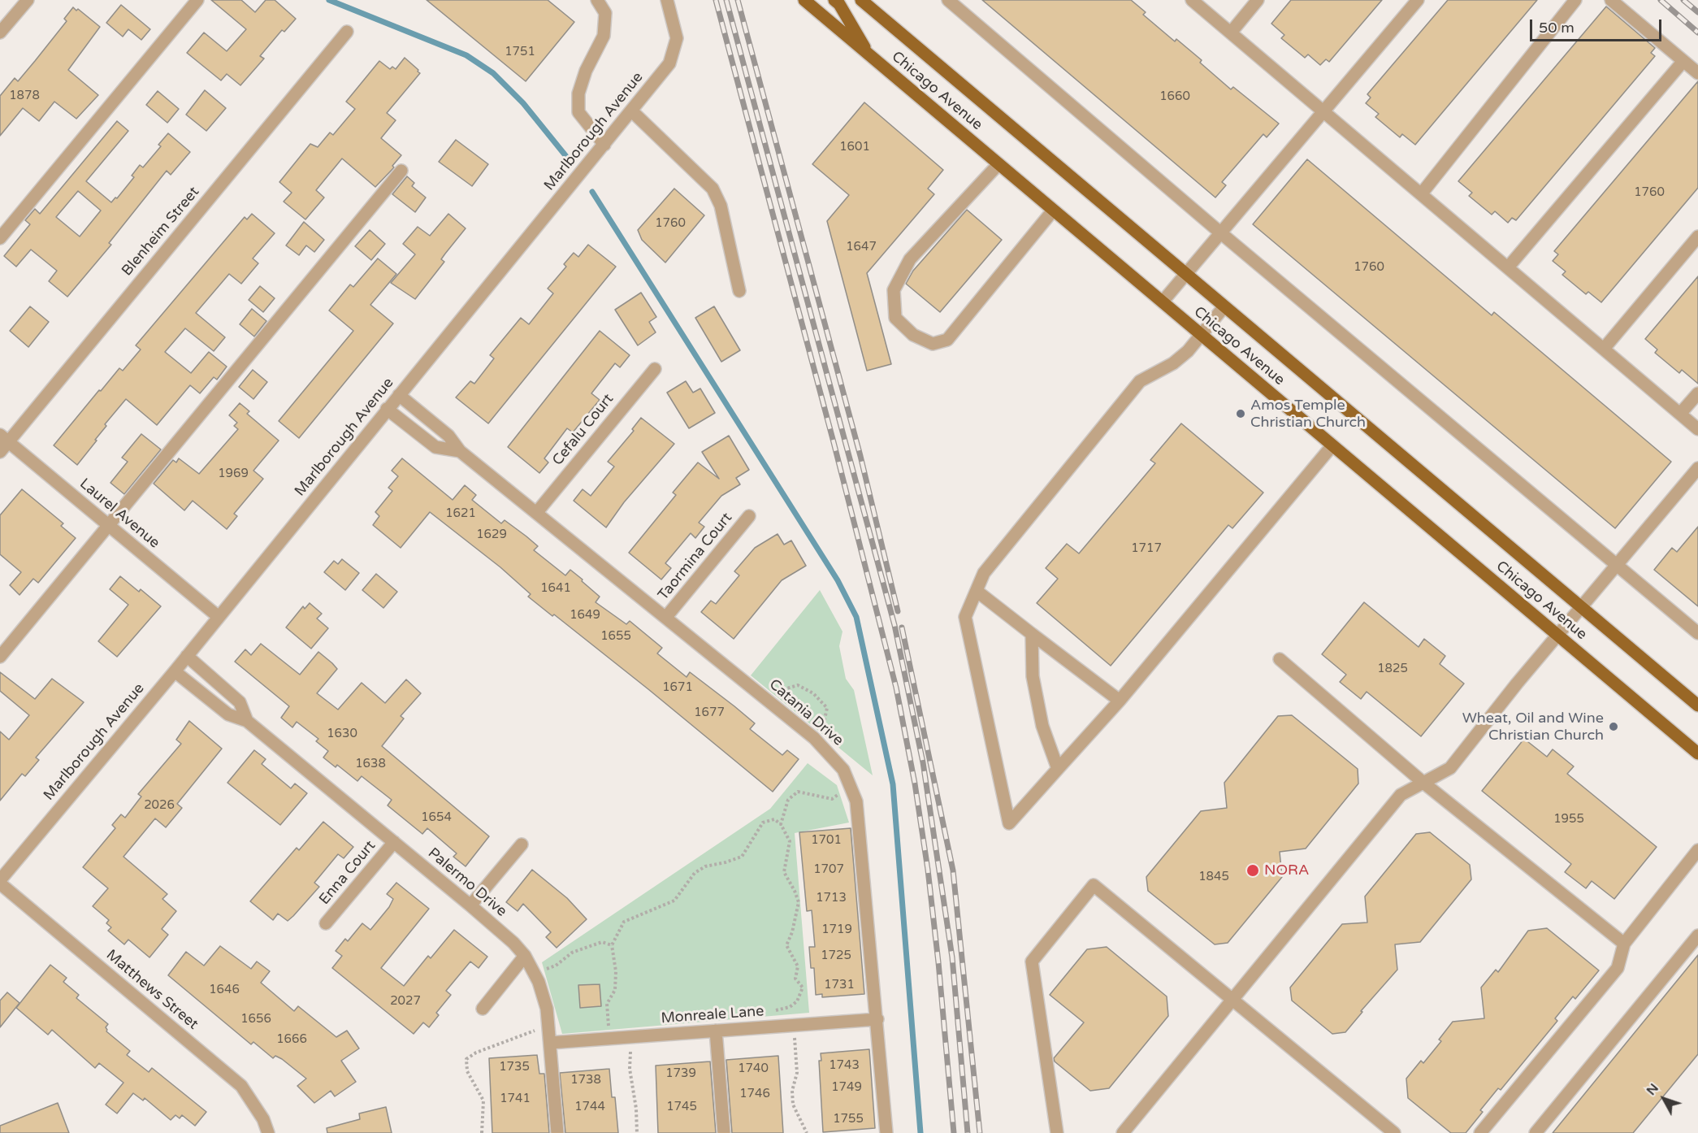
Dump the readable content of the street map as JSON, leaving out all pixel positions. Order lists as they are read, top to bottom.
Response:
{
  "streets": {
    "main road": ["Chicago Avenue"],
    "street": [
      "Marlborough Avenue",
      "Blenheim Street",
      "Cefalu Court",
      "Laurel Avenue",
      "Taormina Court",
      "Catania Drive",
      "Enna Court",
      "Palermo Drive",
      "Matthews Street",
      "Monreale Lane"
    ]
  },
  "crossings": [
    ["Marlborough Avenue", "Laurel Avenue"],
    ["Marlborough Avenue", "Catania Drive"],
    ["Marlborough Avenue", "Palermo Drive"],
    ["Blenheim Street", "Laurel Avenue"],
    ["Cefalu Court", "Catania Drive"],
    ["Taormina Court", "Catania Drive"],
    ["Catania Drive", "Monreale Lane"],
    ["Enna Court", "Palermo Drive"],
    ["Palermo Drive", "Monreale Lane"]
  ],
  "places": ["Amos Temple Christian Church", "Wheat, Oil and Wine Christian Church", "NORA"],
  "house_numbers": [
    "1751",
    "1878",
    "1660",
    "1601",
    "1760",
    "1760",
    "1647",
    "1760",
    "1969",
    "1621",
    "1629",
    "1717",
    "1641",
    "1649",
    "1655",
    "1825",
    "1671",
    "1677",
    "1630",
    "1638",
    "2026",
    "1654",
    "1955",
    "1701",
    "1707",
    "1845",
    "1713",
    "1719",
    "1725",
    "1731",
    "1646",
    "2027",
    "1656",
    "1666",
    "1743",
    "1735",
    "1740",
    "1739",
    "1738",
    "1749",
    "1746",
    "1741",
    "1744",
    "1745",
    "1755"
  ],
  "scale_bar": "50 m",
  "north": "top left"
}
